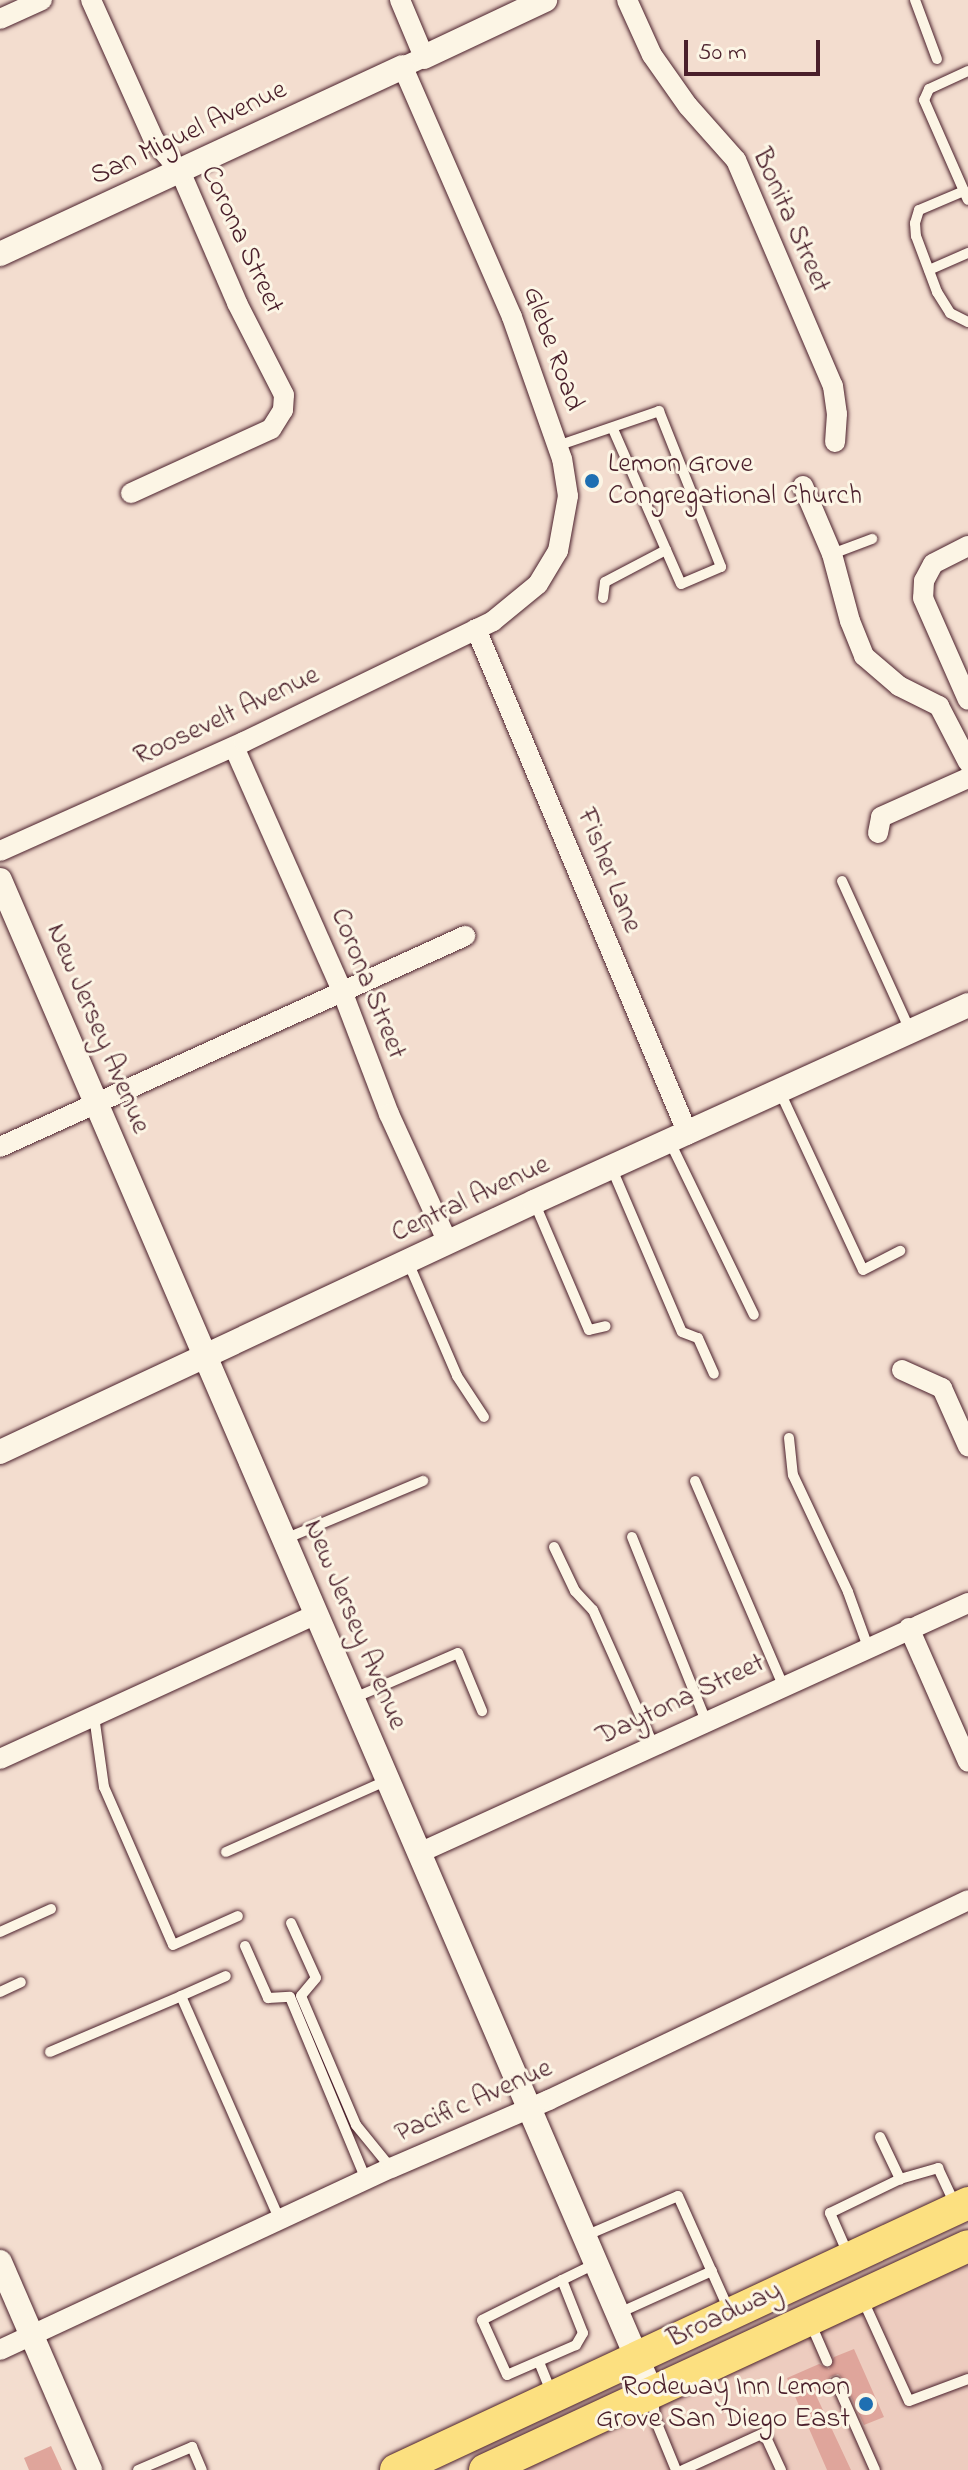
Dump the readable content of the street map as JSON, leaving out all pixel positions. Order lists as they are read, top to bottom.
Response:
{
  "streets": {
    "main road": ["Broadway"],
    "street": [
      "San Miguel Avenue",
      "Bonita Street",
      "Corona Street",
      "Glebe Road",
      "Roosevelt Avenue",
      "Fisher Lane",
      "New Jersey Avenue",
      "Central Avenue",
      "Daytona Street",
      "Pacific Avenue"
    ]
  },
  "crossings": [
    ["San Miguel Avenue", "Corona Street"],
    ["San Miguel Avenue", "Glebe Road"],
    ["Corona Street", "Roosevelt Avenue"],
    ["Corona Street", "Central Avenue"],
    ["Glebe Road", "Roosevelt Avenue"],
    ["Glebe Road", "Fisher Lane"],
    ["Roosevelt Avenue", "Fisher Lane"],
    ["Fisher Lane", "Central Avenue"],
    ["New Jersey Avenue", "Central Avenue"],
    ["New Jersey Avenue", "Daytona Street"],
    ["New Jersey Avenue", "Pacific Avenue"],
    ["New Jersey Avenue", "Broadway"]
  ],
  "places": ["Lemon Grove Congregational Church", "Rodeway Inn Lemon Grove San Diego East"],
  "scale_bar": "50 m"
}
